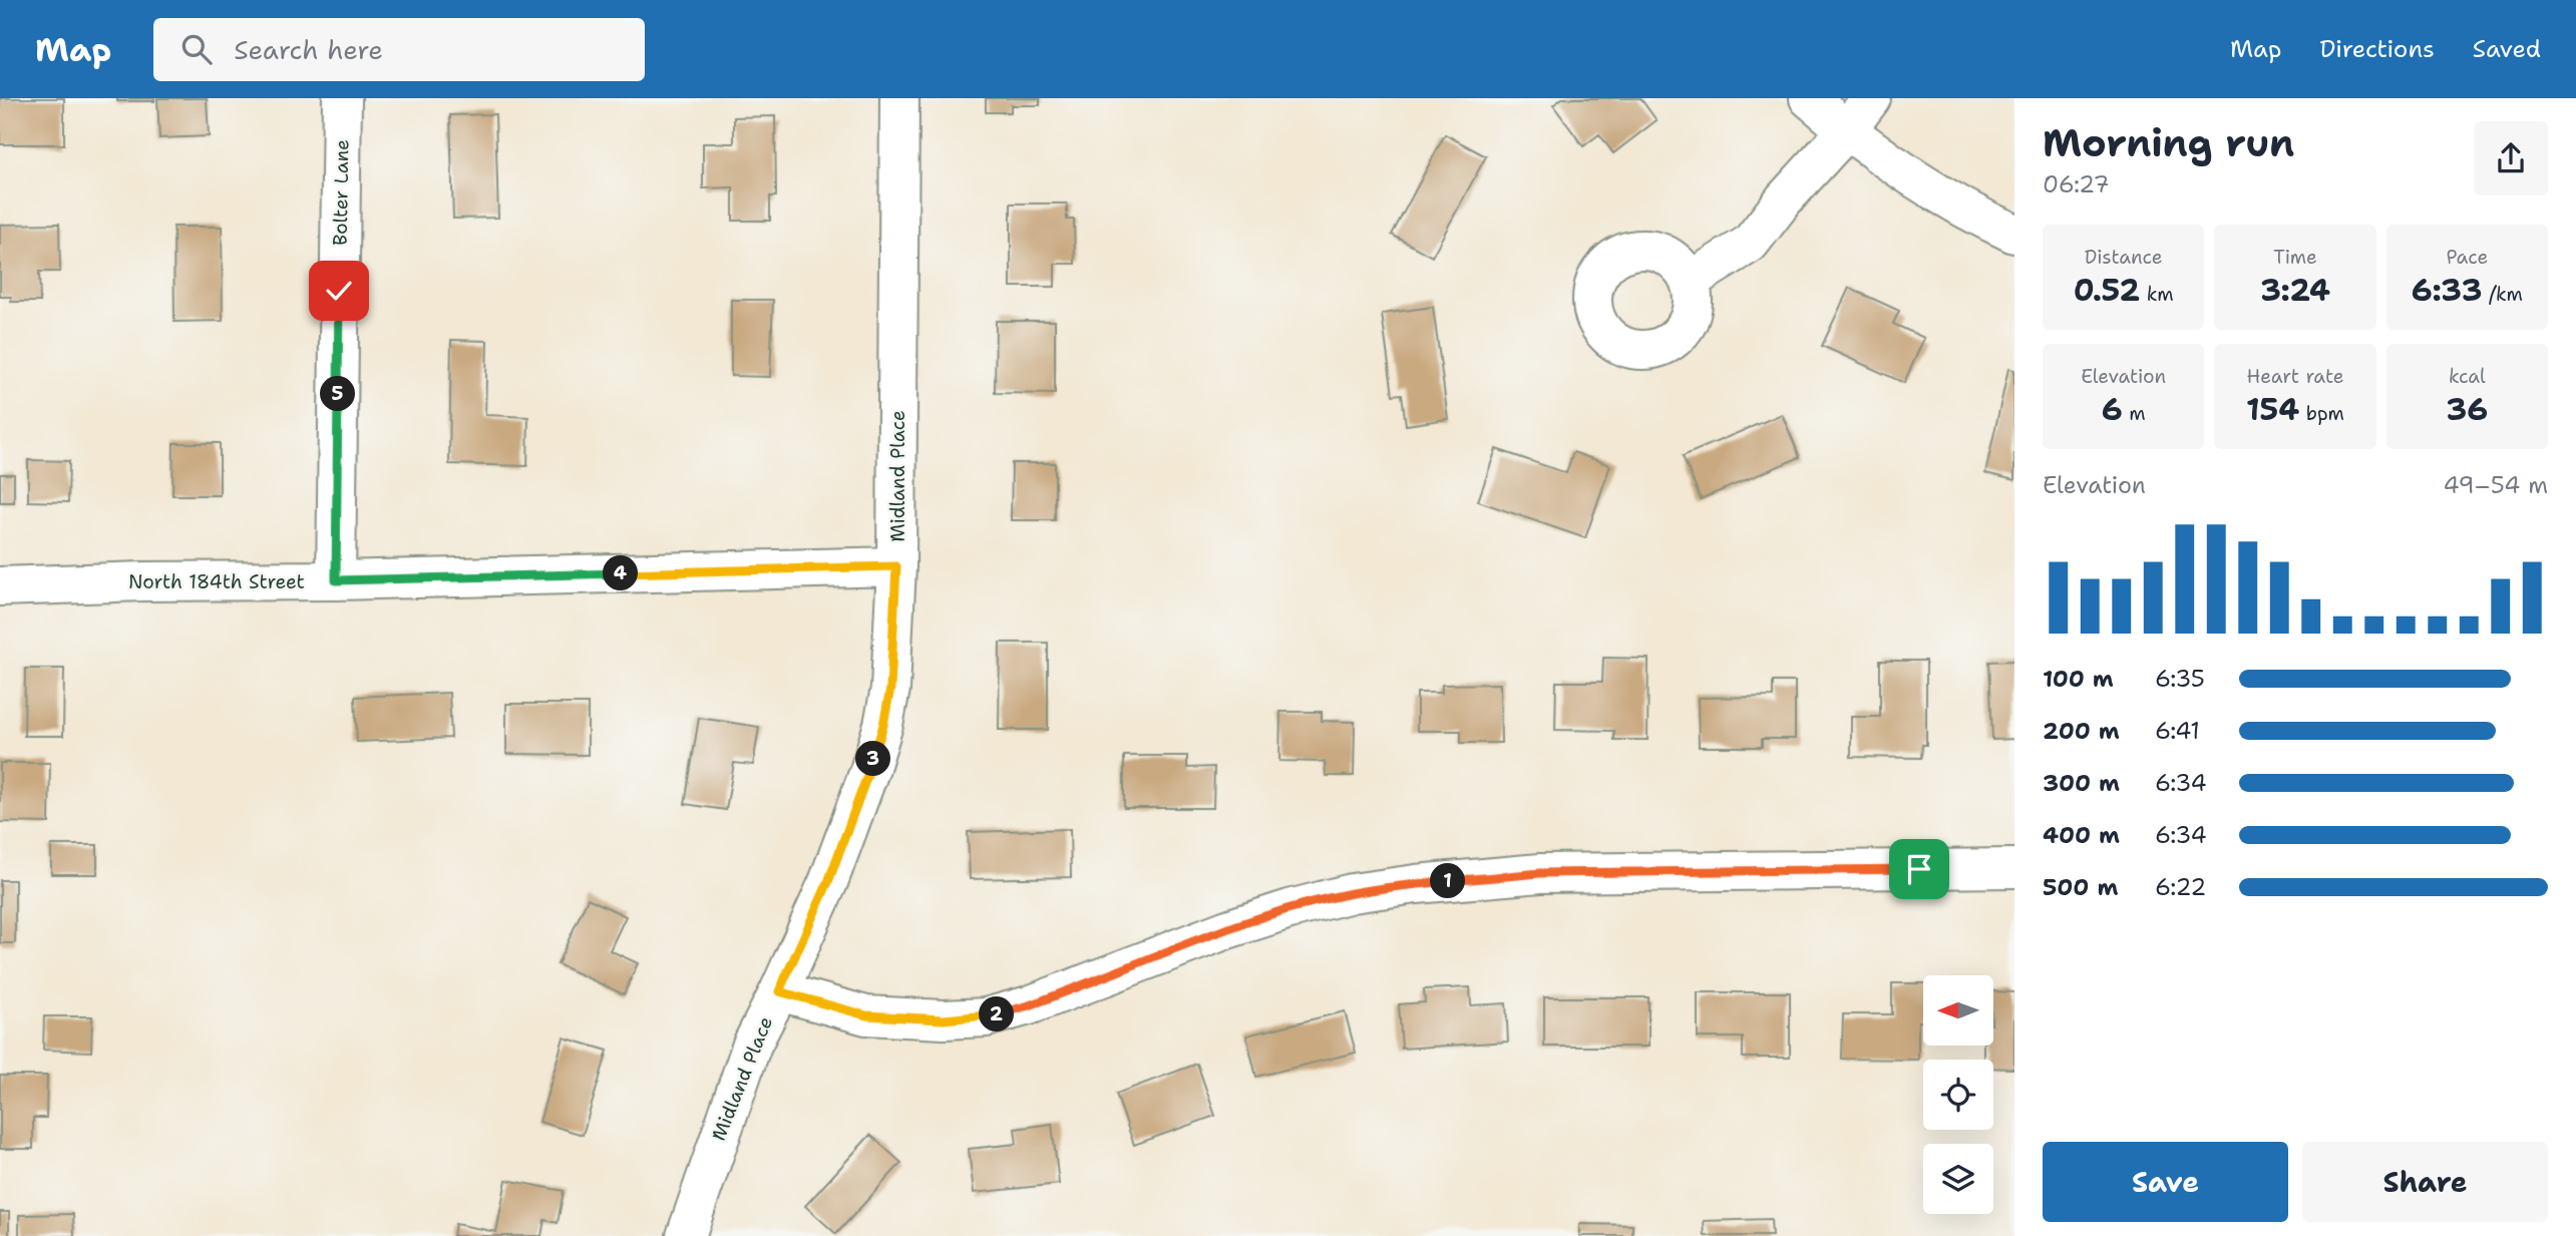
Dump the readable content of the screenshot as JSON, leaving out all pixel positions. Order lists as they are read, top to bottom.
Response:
{
  "streets": {
    "street": ["Bolter Lane", "Midland Place", "North 184th Street"]
  },
  "crossings": [
    ["Bolter Lane", "North 184th Street"],
    ["Midland Place", "North 184th Street"]
  ],
  "north": "left",
  "page": {
    "header": "Map",
    "search": "Search here",
    "nav": ["Map", "Directions", "Saved"],
    "heading": ["Morning run", "06:27"],
    "stats": [
      ["Distance", "0.52 km"],
      ["Time", "3:24"],
      ["Pace", "6:33 /km"],
      ["Elevation", "6 m"],
      ["Heart rate", "154 bpm"],
      ["kcal", "36"]
    ],
    "pins": [
      "5",
      "4",
      "3",
      "1",
      "2"
    ],
    "chart": ["Elevation", "49–54 m"],
    "list": [
      {
        "name": "100 m",
        "note": "6:35"
      },
      {
        "name": "200 m",
        "note": "6:41"
      },
      {
        "name": "300 m",
        "note": "6:34"
      },
      {
        "name": "400 m",
        "note": "6:34"
      },
      {
        "name": "500 m",
        "note": "6:22"
      }
    ],
    "buttons": ["Save", "Share"]
  }
}
